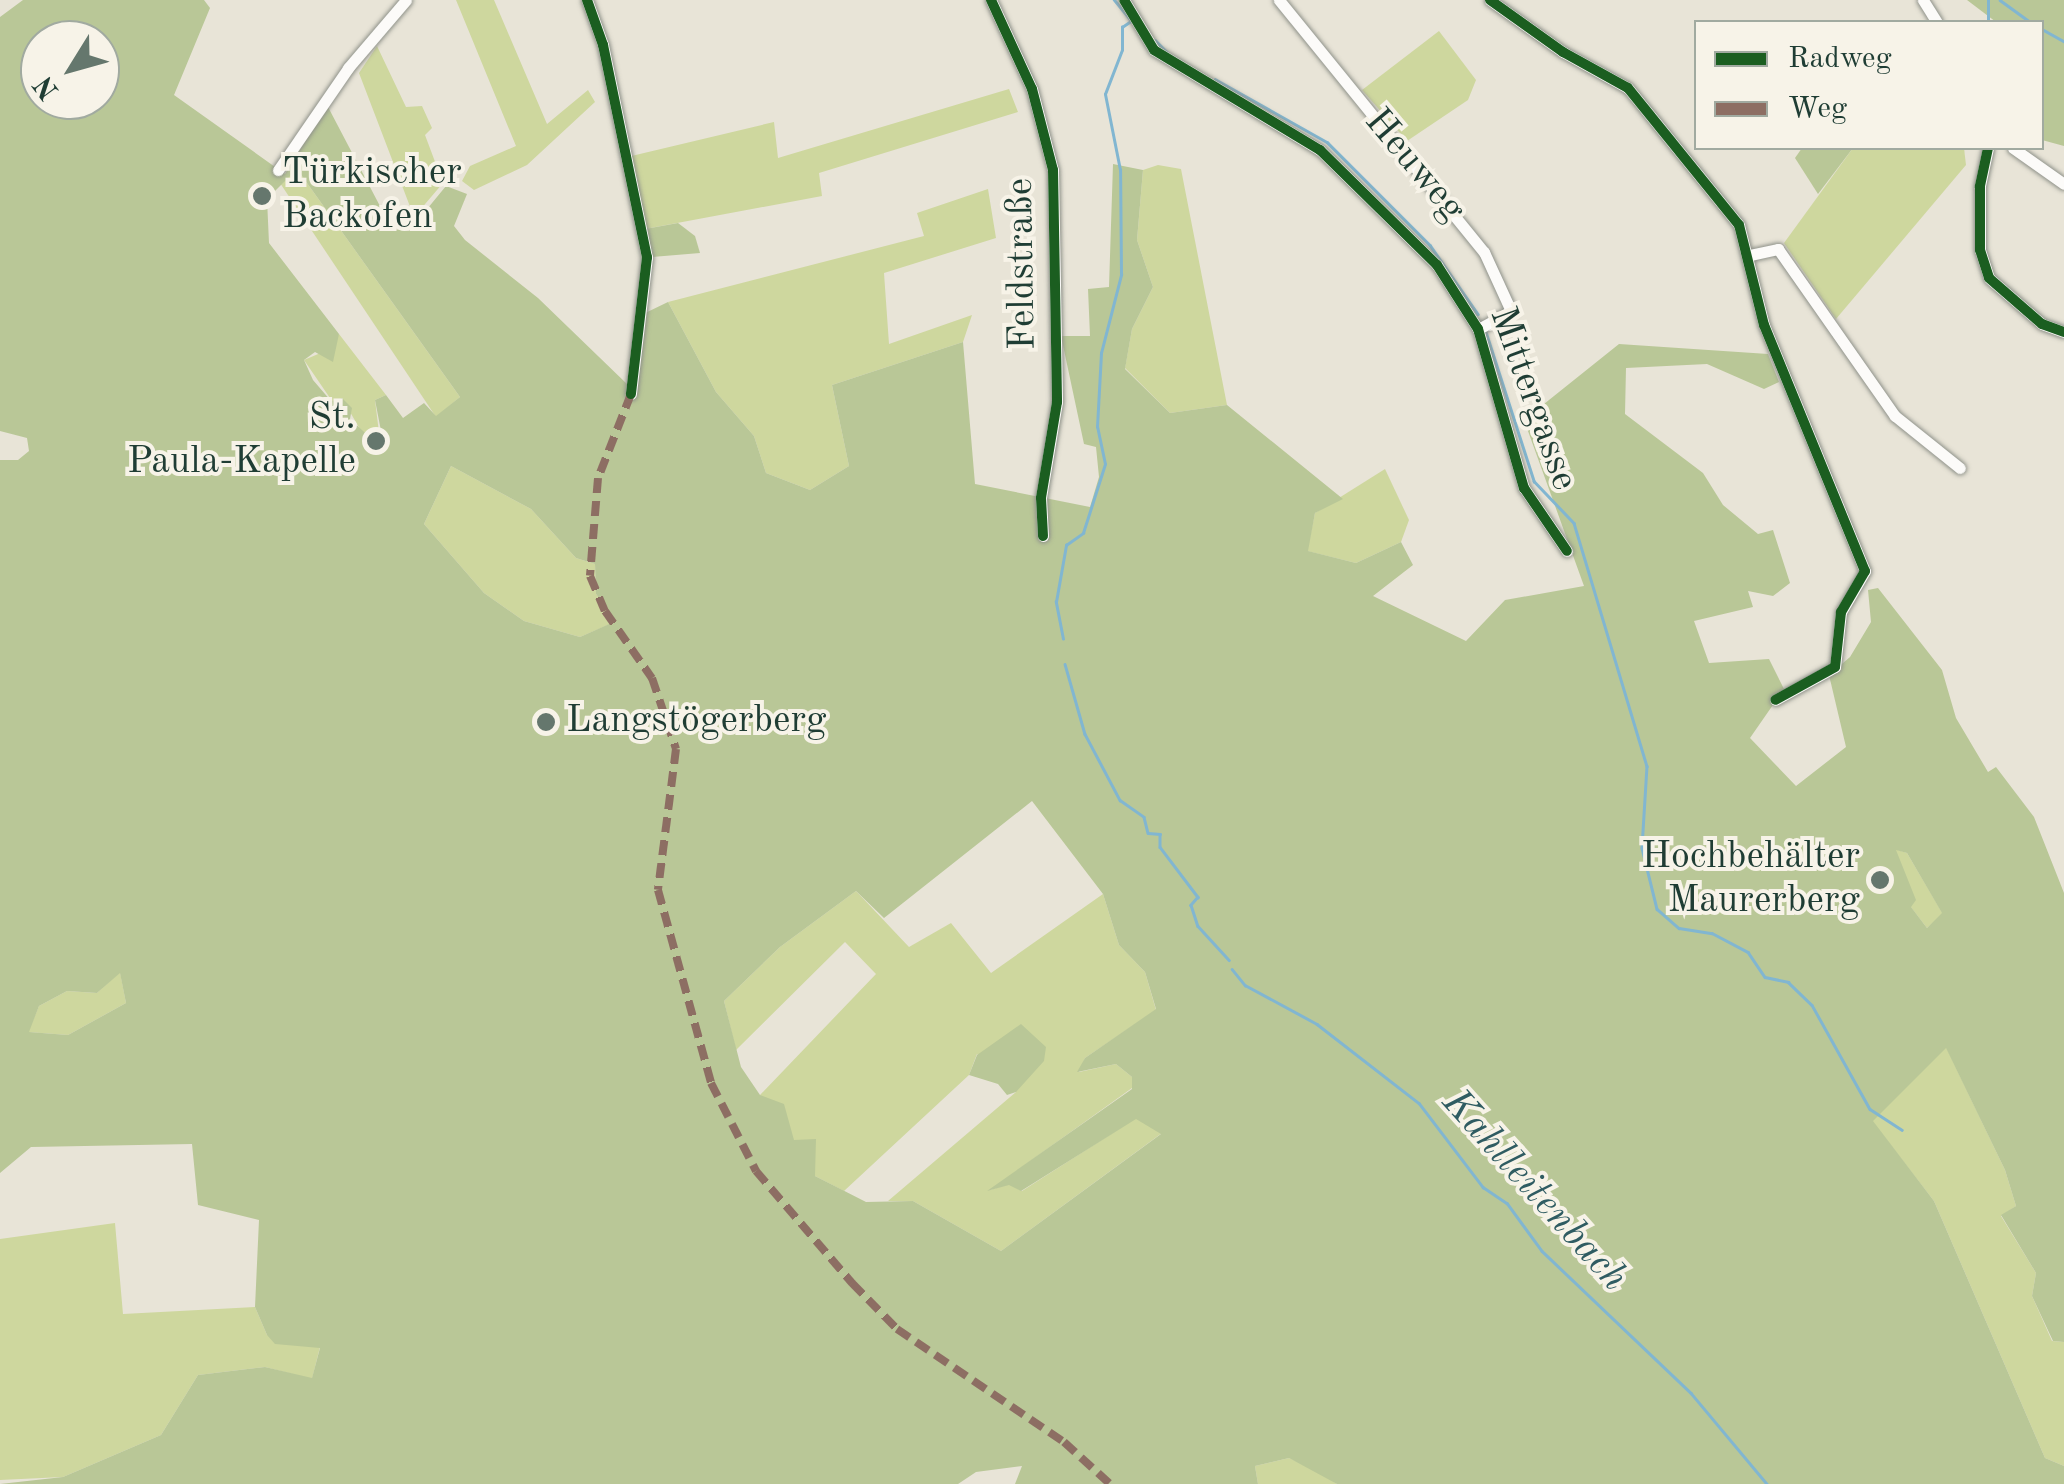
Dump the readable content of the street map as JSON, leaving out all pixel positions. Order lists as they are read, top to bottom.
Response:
{
  "streets": {
    "street": ["Heuweg", "Feldstraße", "Mittergasse"]
  },
  "crossings": [
    ["Heuweg", "Mittergasse"]
  ],
  "water": ["Kahlleitenbach"],
  "places": [
    "Türkischer Backofen",
    "St. Paula-Kapelle",
    "Langstögerberg",
    "Hochbehälter Maurerberg"
  ],
  "legend": ["Radweg", "Weg"],
  "north": "bottom left"
}
